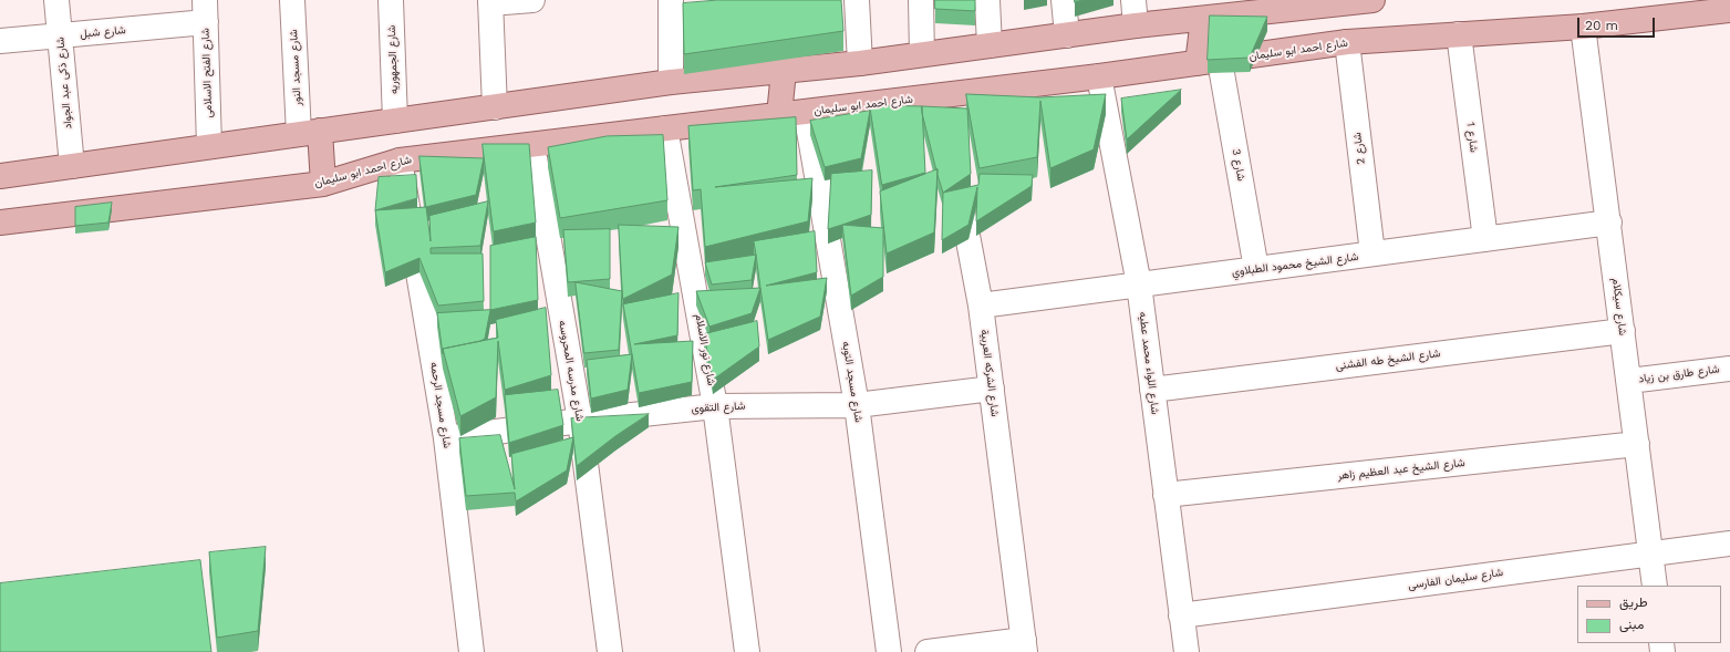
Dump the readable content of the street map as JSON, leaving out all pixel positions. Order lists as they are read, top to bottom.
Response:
{
  "streets": {
    "main road": ["شارع احمد ابو سليمان"],
    "street": [
      "شارع شبل",
      "شارع الجمهوريه",
      "شارع مسجد النور",
      "شارع الفتح الاسلامى",
      "شارع ذكى عبد الجواد",
      "شارع 1",
      "شارع 2",
      "شارع 3",
      "شارع الشيخ محمود الطبلاوي",
      "شارع سيكلام",
      "شارع نور الاسلام",
      "شارع الشيخ طه الفشنى",
      "شارع اللواء محمد عطيه",
      "شارع مدرسه المحروسه",
      "شارع الشركه العربية",
      "شارع طارق بن زياد",
      "شارع مسجد التوبه",
      "شارع مسجد الرحمه",
      "شارع التقوى",
      "شارع الشيخ عبد العظيم زاهر",
      "شارع سليمان الفارسى"
    ]
  },
  "crossings": [
    ["شارع شبل", "شارع الفتح الاسلامى"],
    ["شارع شبل", "شارع ذكى عبد الجواد"],
    ["شارع احمد ابو سليمان", "شارع 1"],
    ["شارع احمد ابو سليمان", "شارع 2"],
    ["شارع احمد ابو سليمان", "شارع 3"],
    ["شارع احمد ابو سليمان", "شارع سيكلام"],
    ["شارع احمد ابو سليمان", "شارع نور الاسلام"],
    ["شارع احمد ابو سليمان", "شارع اللواء محمد عطيه"],
    ["شارع احمد ابو سليمان", "شارع مدرسه المحروسه"],
    ["شارع احمد ابو سليمان", "شارع مسجد التوبه"],
    ["شارع احمد ابو سليمان", "شارع مسجد الرحمه"],
    ["شارع 1", "شارع الشيخ محمود الطبلاوي"],
    ["شارع 2", "شارع الشيخ محمود الطبلاوي"],
    ["شارع 3", "شارع الشيخ محمود الطبلاوي"],
    ["شارع الشيخ محمود الطبلاوي", "شارع سيكلام"],
    ["شارع الشيخ محمود الطبلاوي", "شارع اللواء محمد عطيه"],
    ["شارع الشيخ محمود الطبلاوي", "شارع الشركه العربية"],
    ["شارع سيكلام", "شارع الشيخ طه الفشنى"],
    ["شارع سيكلام", "شارع طارق بن زياد"],
    ["شارع سيكلام", "شارع الشيخ عبد العظيم زاهر"],
    ["شارع سيكلام", "شارع سليمان الفارسى"],
    ["شارع نور الاسلام", "شارع التقوى"],
    ["شارع الشيخ طه الفشنى", "شارع اللواء محمد عطيه"],
    ["شارع اللواء محمد عطيه", "شارع الشيخ عبد العظيم زاهر"],
    ["شارع اللواء محمد عطيه", "شارع سليمان الفارسى"],
    ["شارع مدرسه المحروسه", "شارع التقوى"],
    ["شارع الشركه العربية", "شارع التقوى"],
    ["شارع مسجد التوبه", "شارع التقوى"],
    ["شارع مسجد الرحمه", "شارع التقوى"]
  ],
  "legend": ["طريق", "مبنى"],
  "scale_bar": "20 m"
}
